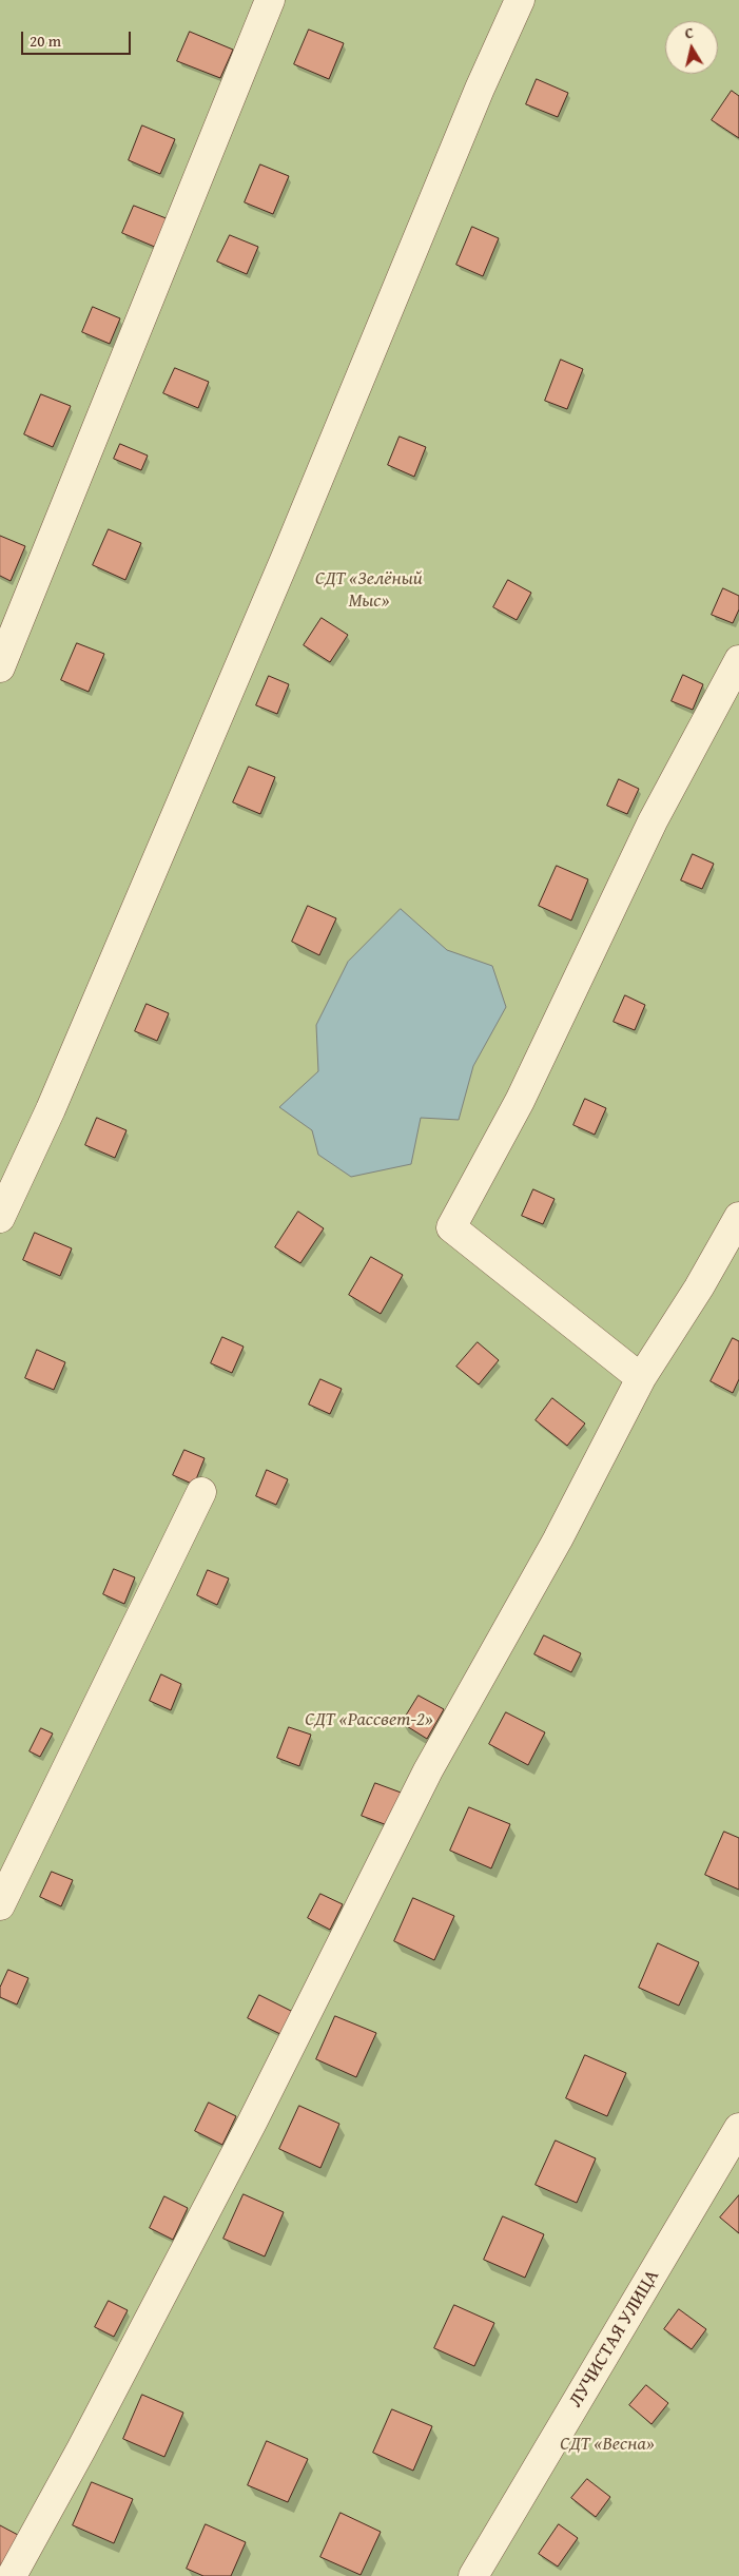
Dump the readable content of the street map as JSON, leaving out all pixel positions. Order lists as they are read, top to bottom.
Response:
{
  "streets": {
    "lane": ["ЛУЧИСТАЯ УЛИЦА"]
  },
  "parks": ["СДТ «Зелёный Мыс»", "СДТ «Рассвет-2»", "СДТ «Весна»"],
  "scale_bar": "20 m",
  "north": "top"
}
